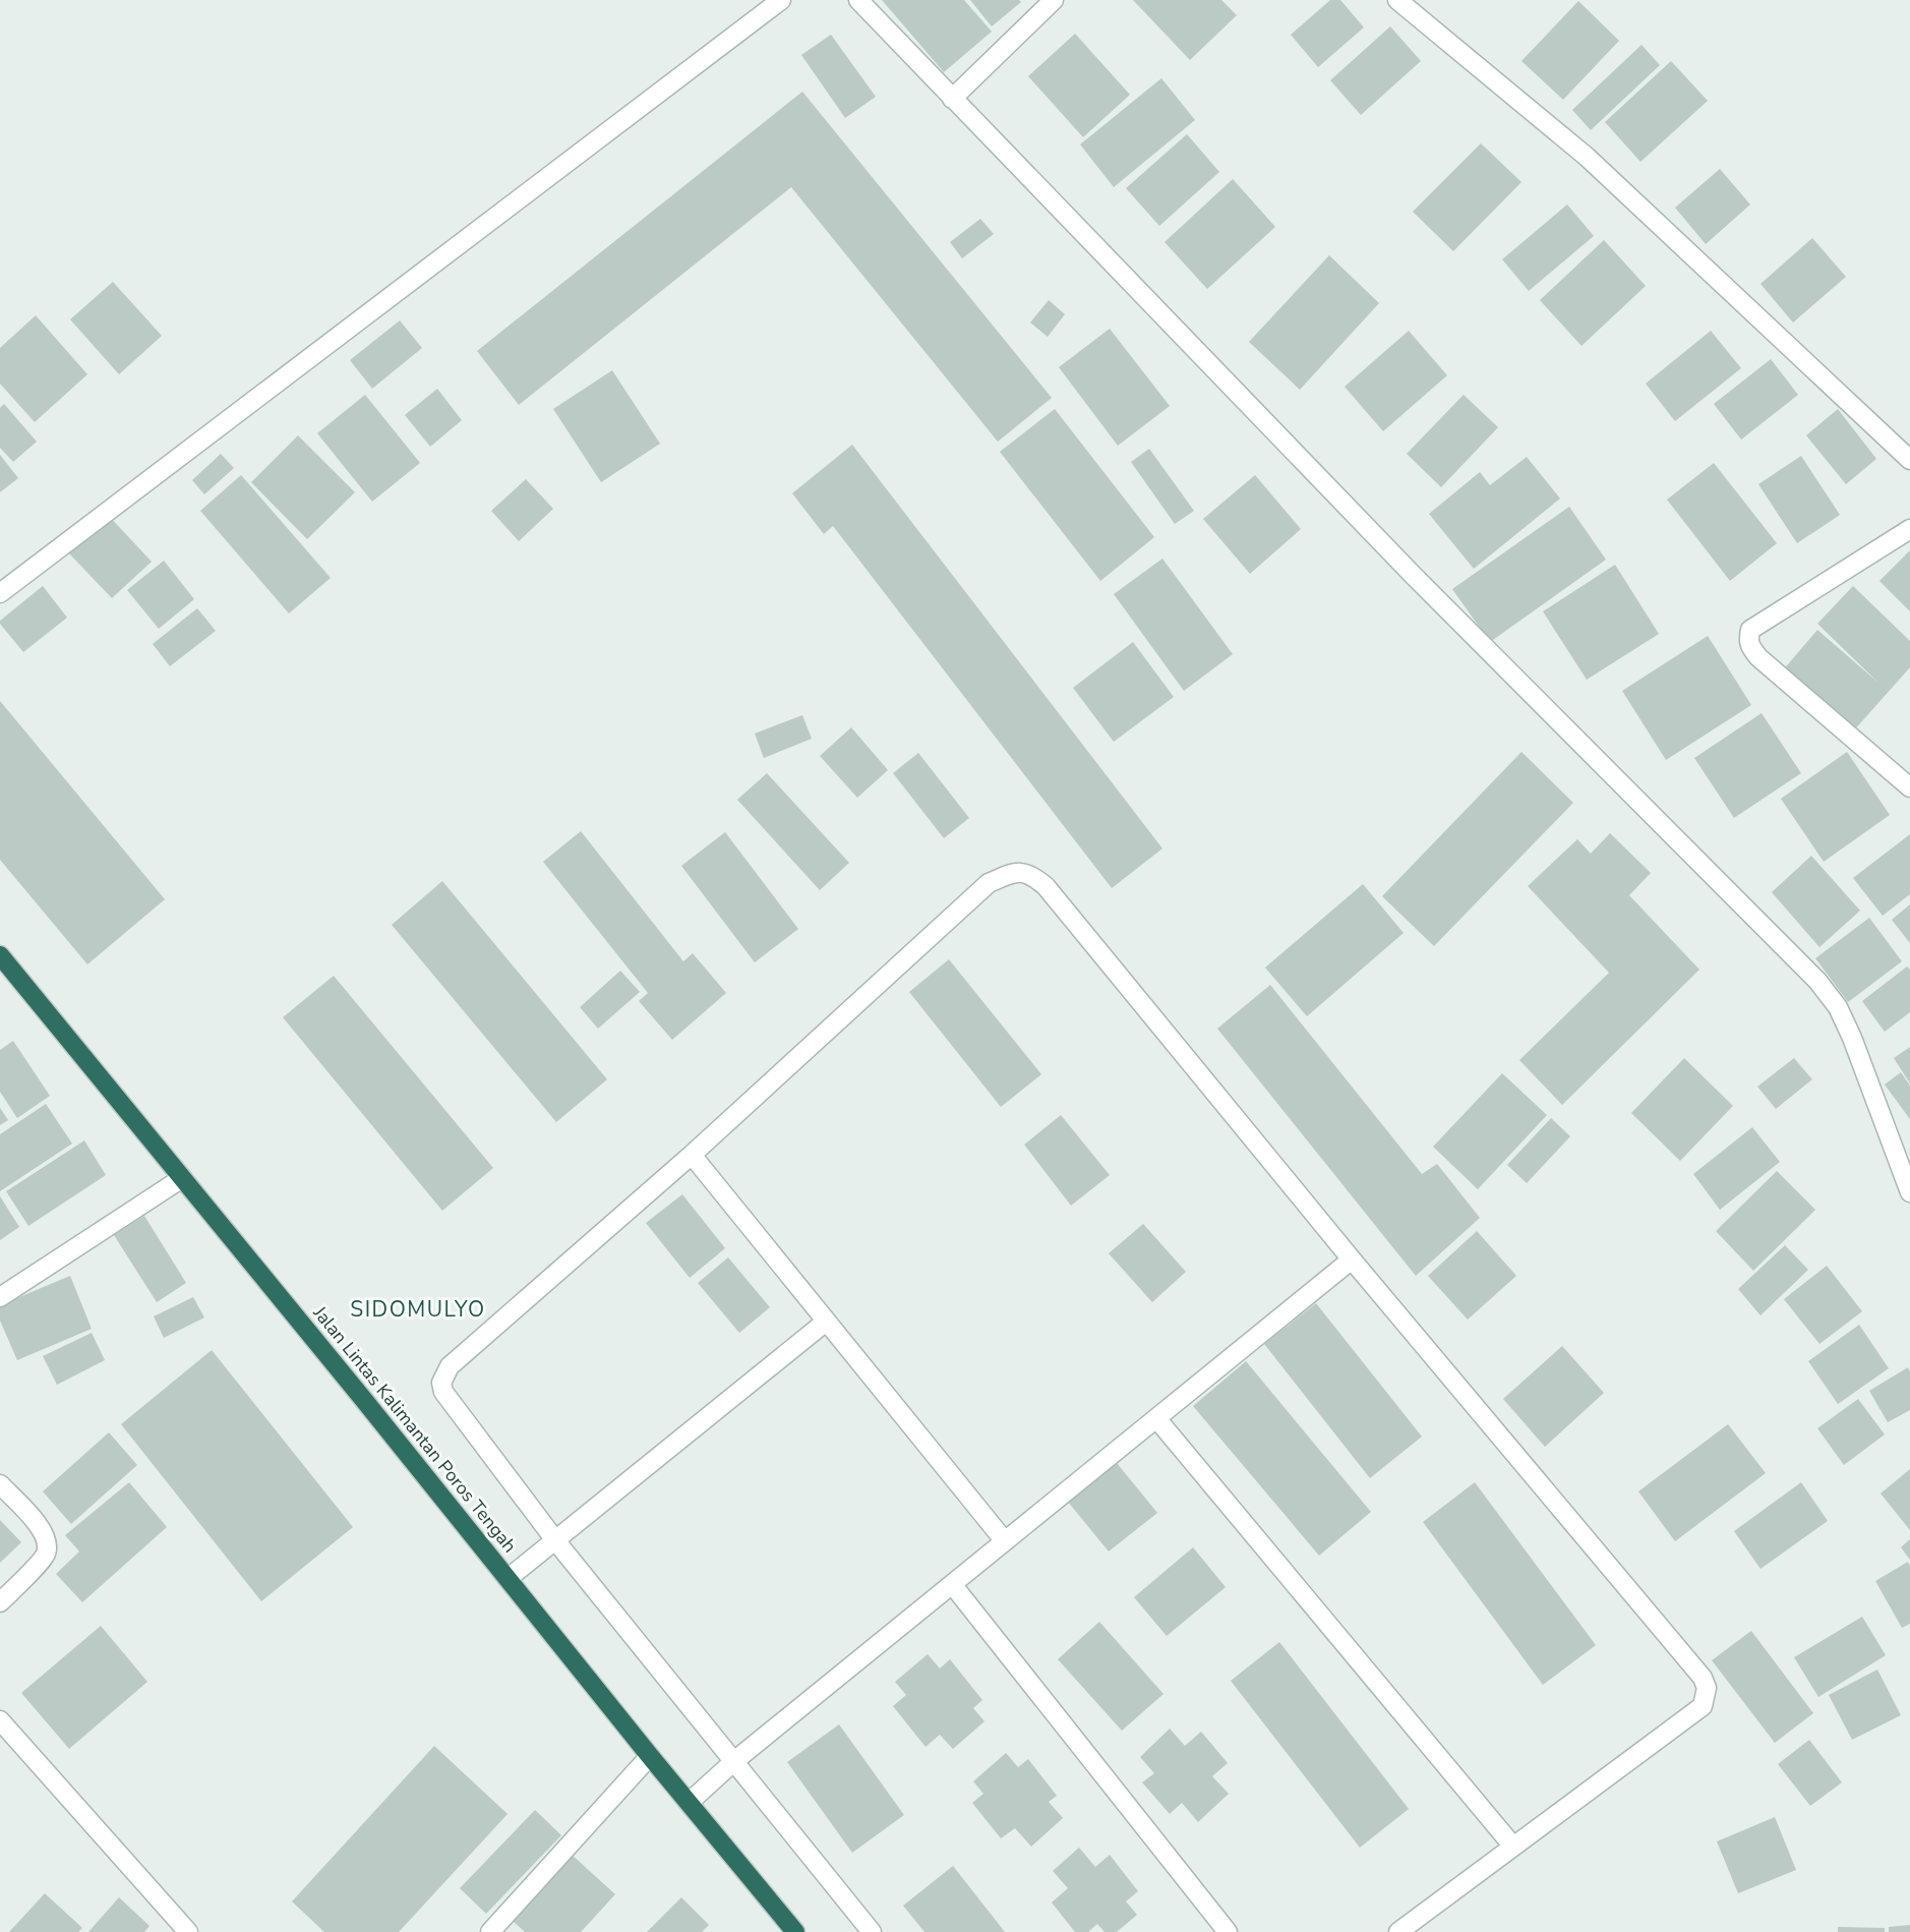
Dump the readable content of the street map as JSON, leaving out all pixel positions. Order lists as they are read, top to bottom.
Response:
{
  "streets": {
    "highway": ["Jalan Lintas Kalimantan Poros Tengah"]
  },
  "districts": ["SIDOMULYO"]
}
